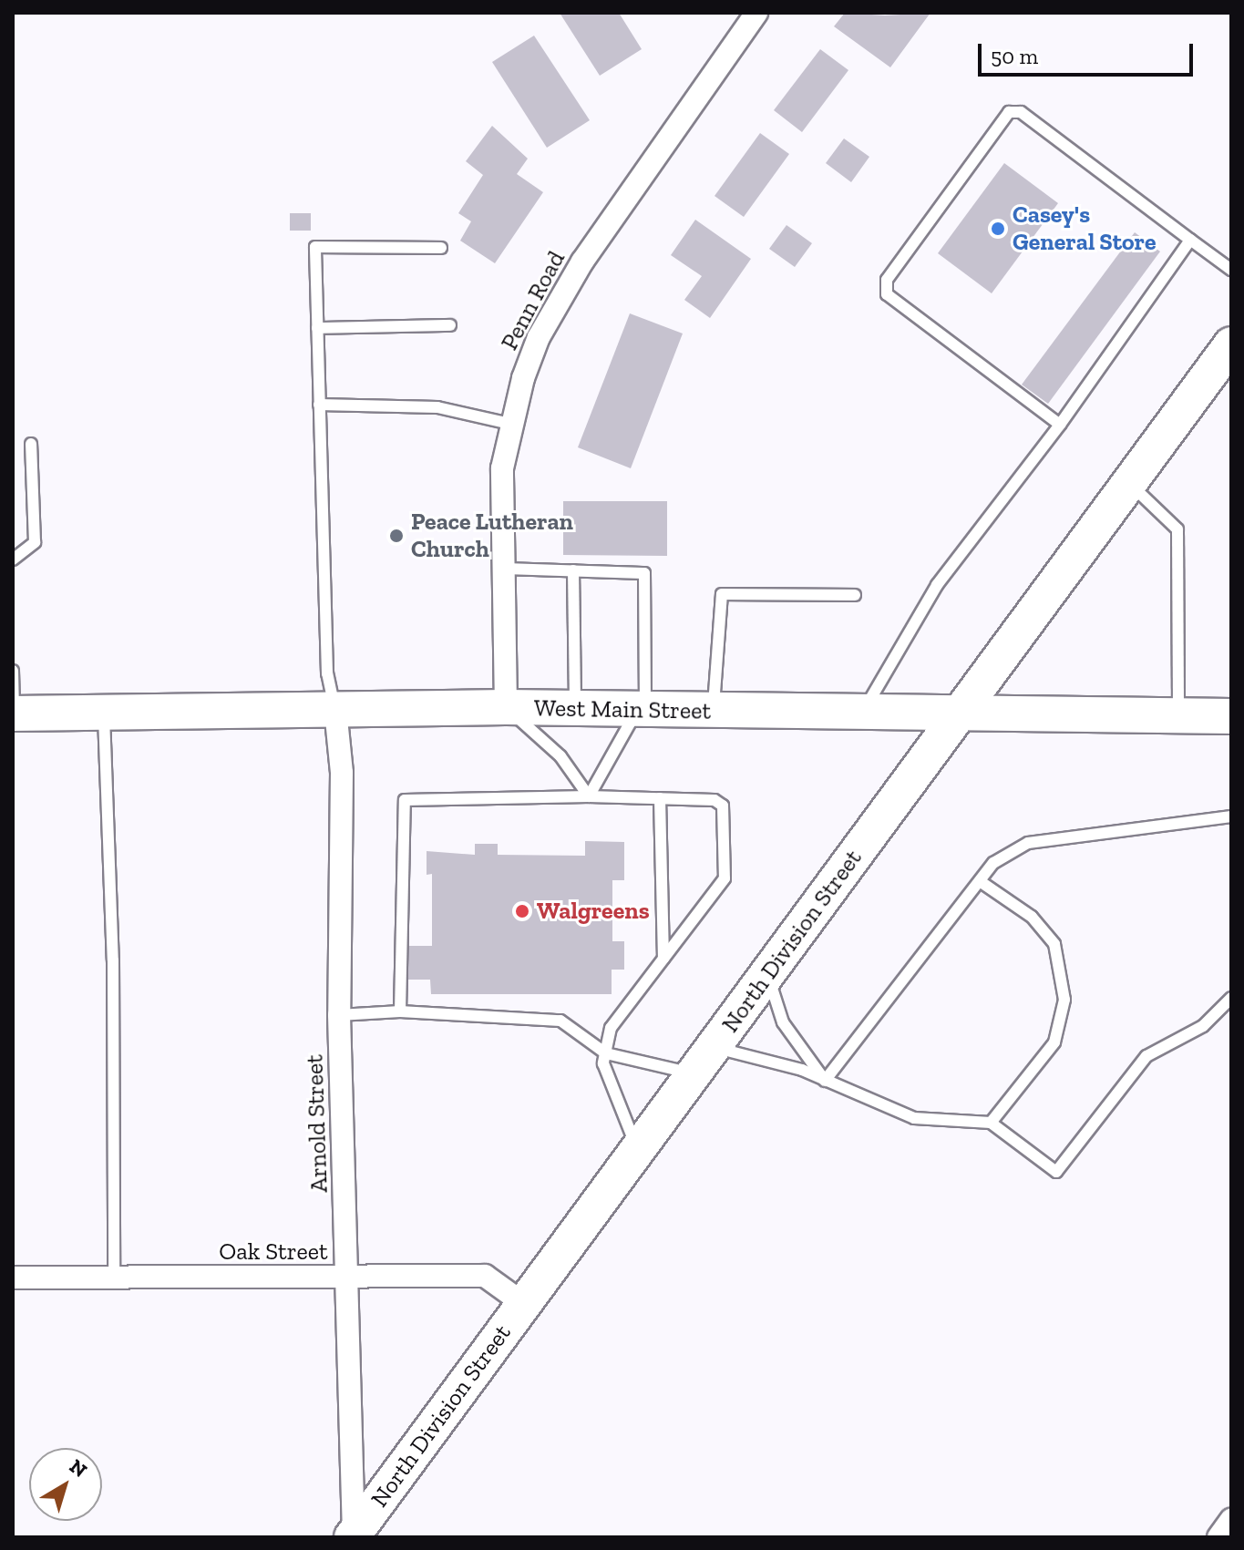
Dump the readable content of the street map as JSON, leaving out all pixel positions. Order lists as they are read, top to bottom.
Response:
{
  "streets": {
    "main road": ["West Main Street", "North Division Street"],
    "street": ["Penn Road", "Arnold Street", "Oak Street"]
  },
  "crossings": [
    ["Penn Road", "West Main Street"],
    ["West Main Street", "North Division Street"],
    ["West Main Street", "Arnold Street"],
    ["North Division Street", "Arnold Street"],
    ["North Division Street", "Oak Street"],
    ["Arnold Street", "Oak Street"]
  ],
  "places": ["Casey's General Store", "Peace Lutheran Church", "Walgreens"],
  "scale_bar": "50 m",
  "north": "top right"
}
